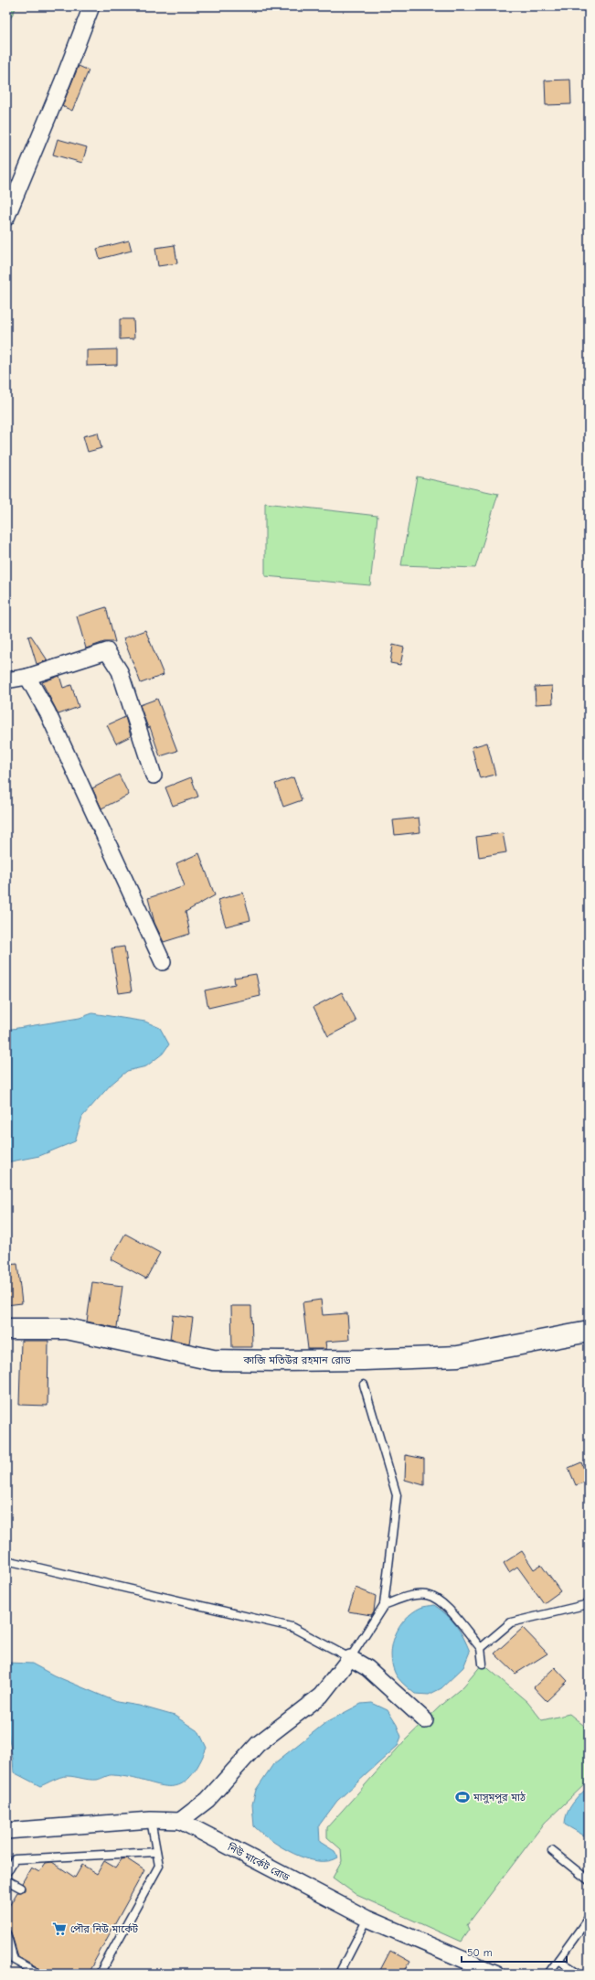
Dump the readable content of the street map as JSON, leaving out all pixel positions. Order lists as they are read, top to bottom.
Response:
{
  "streets": {
    "main road": ["কাজি মতিউর রহমান রোড"],
    "street": ["নিউ মার্কেট রোড"]
  },
  "places": {
    "sports": ["মাসুমপুর মাঠ"],
    "supermarket": ["পৌর নিউ মার্কেট"]
  },
  "scale_bar": "50 m"
}
